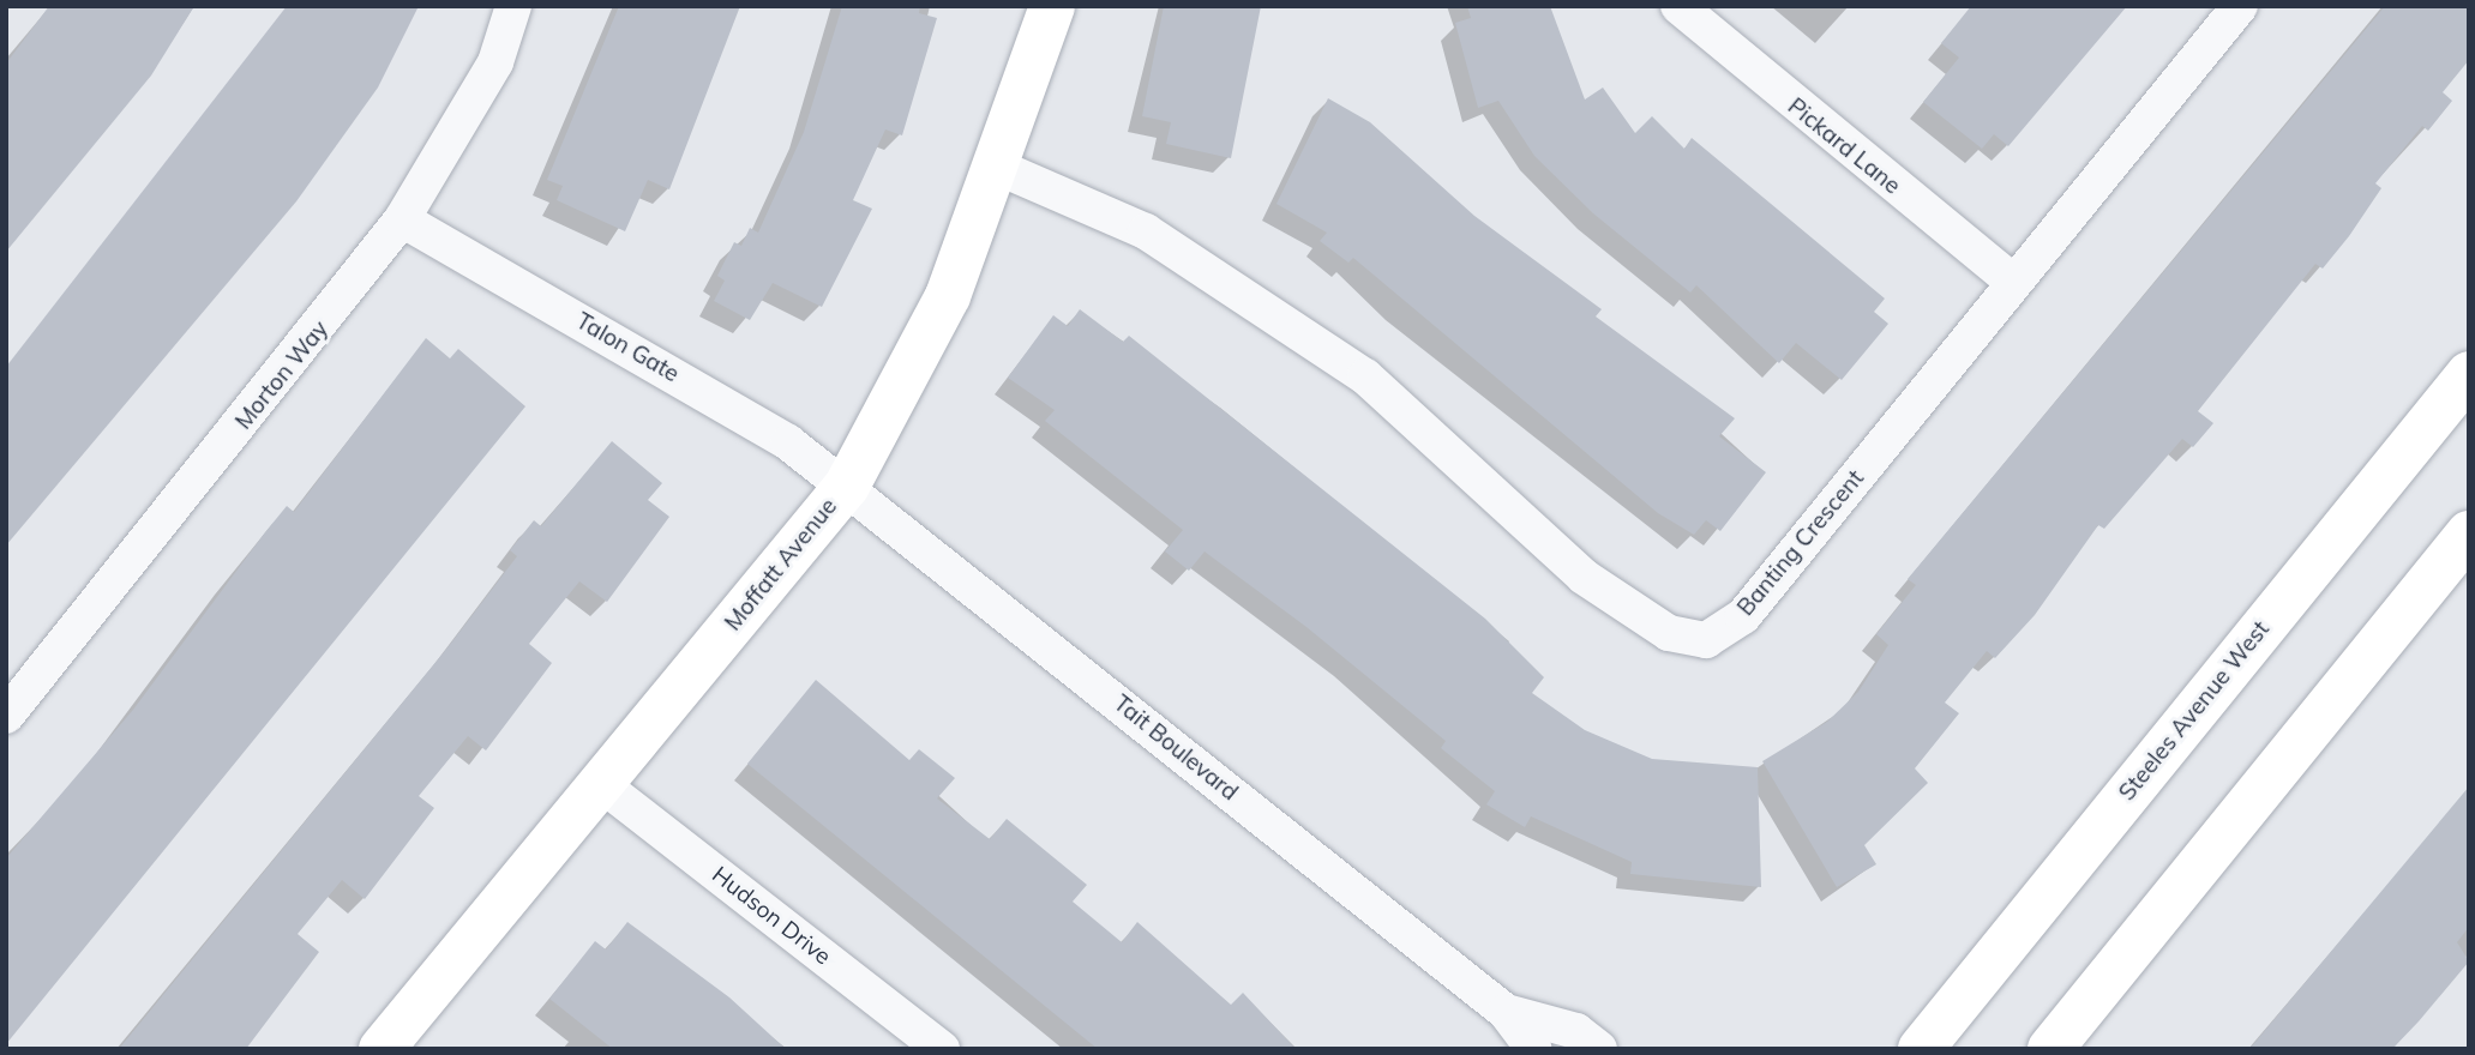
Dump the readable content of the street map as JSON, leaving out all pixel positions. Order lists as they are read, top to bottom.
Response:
{
  "streets": {
    "main road": ["Moffatt Avenue", "Steeles Avenue West"],
    "street": [
      "Pickard Lane",
      "Talon Gate",
      "Morton Way",
      "Banting Crescent",
      "Tait Boulevard",
      "Hudson Drive"
    ]
  },
  "crossings": [
    ["Pickard Lane", "Banting Crescent"],
    ["Talon Gate", "Morton Way"],
    ["Talon Gate", "Moffatt Avenue"],
    ["Talon Gate", "Tait Boulevard"],
    ["Banting Crescent", "Moffatt Avenue"],
    ["Moffatt Avenue", "Tait Boulevard"],
    ["Moffatt Avenue", "Hudson Drive"]
  ]
}
